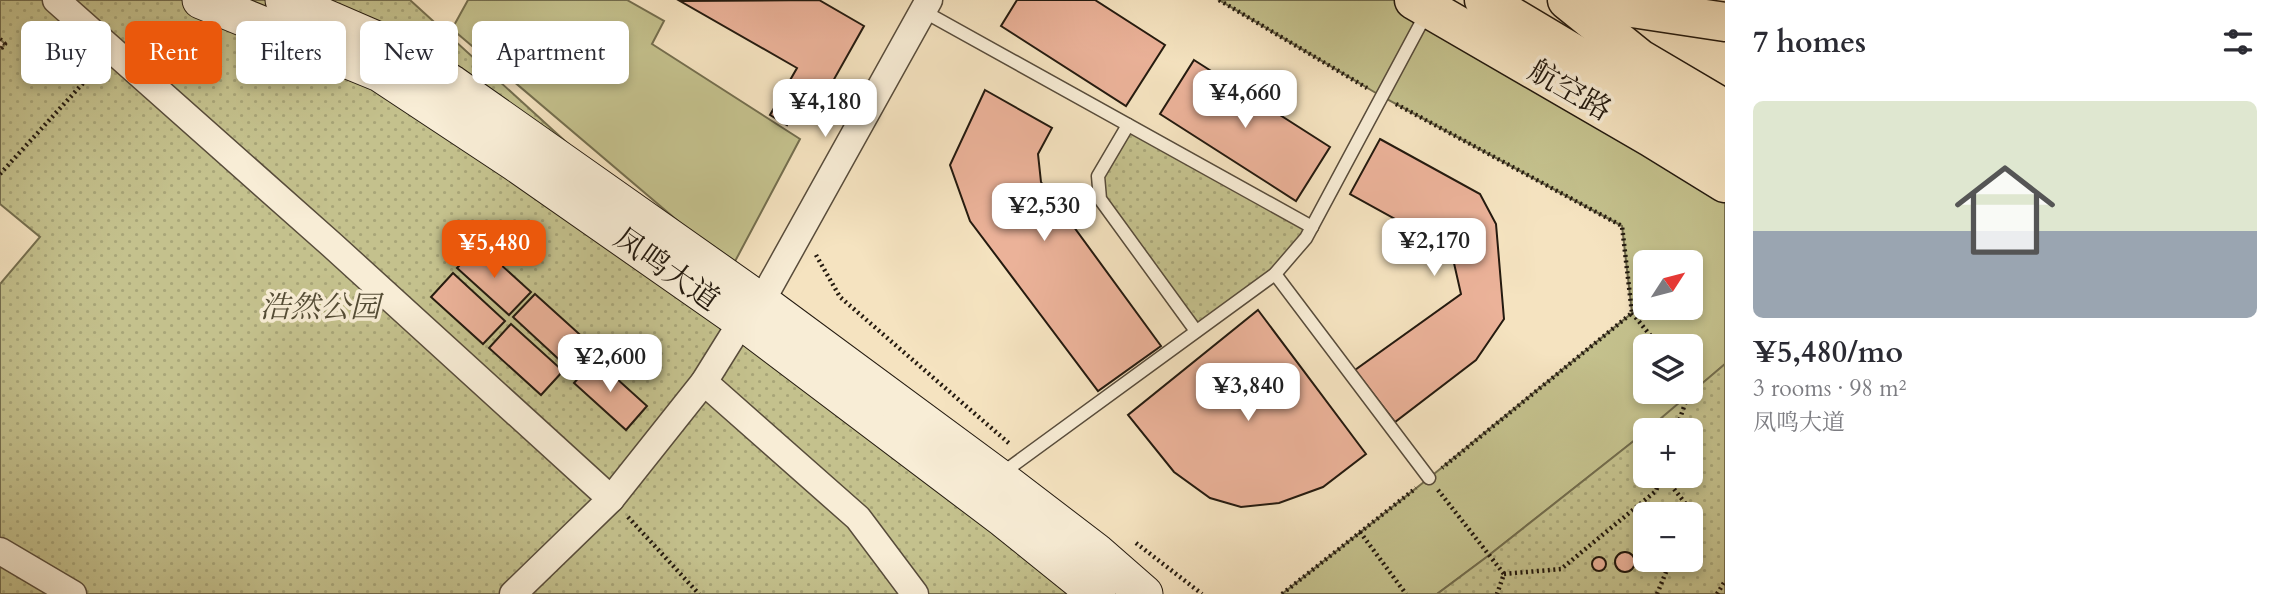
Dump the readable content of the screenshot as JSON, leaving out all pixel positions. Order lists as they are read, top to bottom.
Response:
{
  "streets": {
    "main road": ["航空路", "凤鸣大道"]
  },
  "parks": ["浩然公园"],
  "north": "top right",
  "page": {
    "heading": "7 homes",
    "chip": [
      "Buy",
      "Rent",
      "Filters",
      "New",
      "Apartment"
    ],
    "price": [
      "¥4,660",
      "¥4,180",
      "¥2,530",
      "¥2,170",
      "¥5,480",
      "¥2,600",
      "¥3,840"
    ],
    "list": [
      {
        "name": "¥5,480/mo",
        "note": "3 rooms · 98 m² · 凤鸣大道"
      }
    ],
    "map_buttons": ["+", "−"]
  }
}
